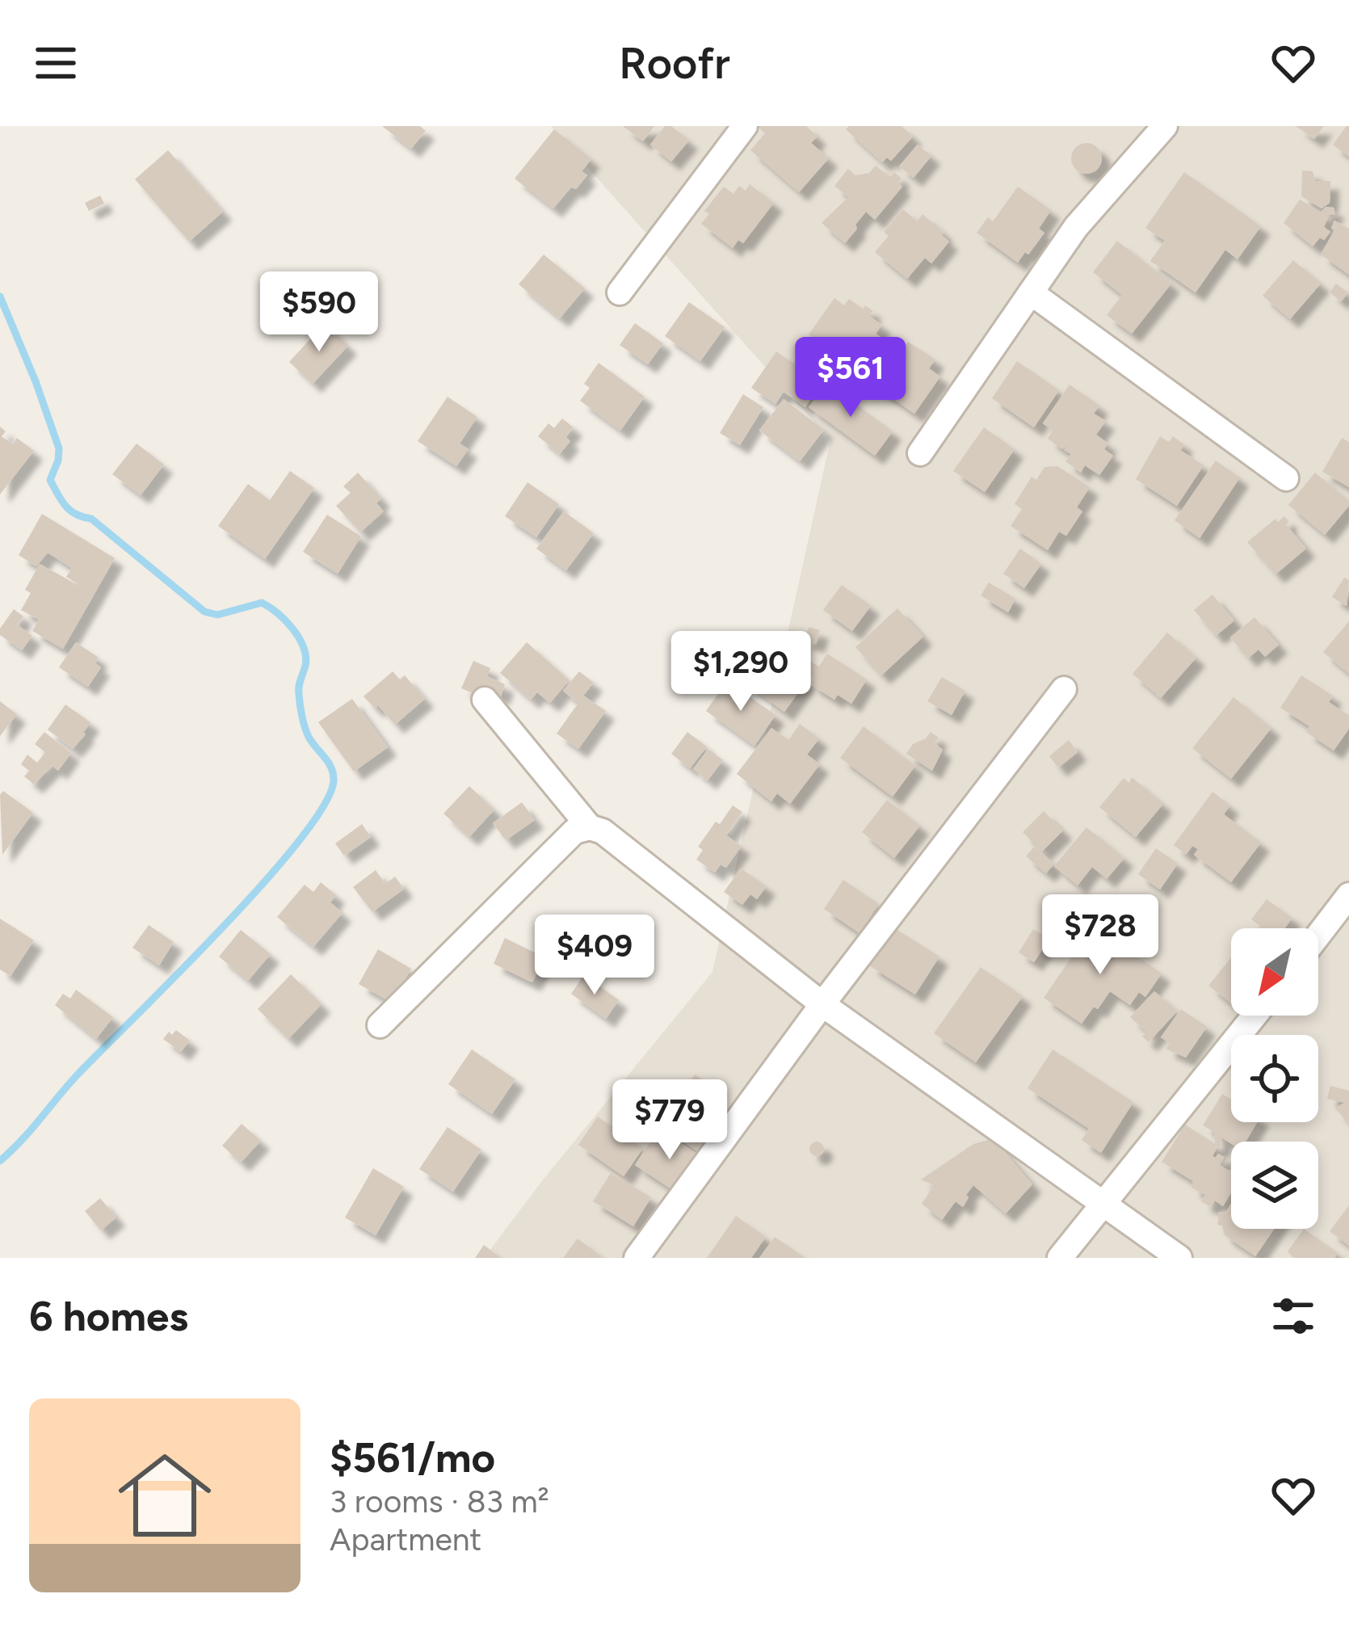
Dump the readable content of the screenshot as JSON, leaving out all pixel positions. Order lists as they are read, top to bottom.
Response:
{
  "north": "bottom left",
  "page": {
    "header": "Roofr",
    "price": [
      "$590",
      "$561",
      "$1,290",
      "$728",
      "$409",
      "$779"
    ],
    "heading": "6 homes",
    "list": [
      {
        "name": "$561/mo",
        "note": "3 rooms · 83 m² · Apartment"
      }
    ]
  }
}
